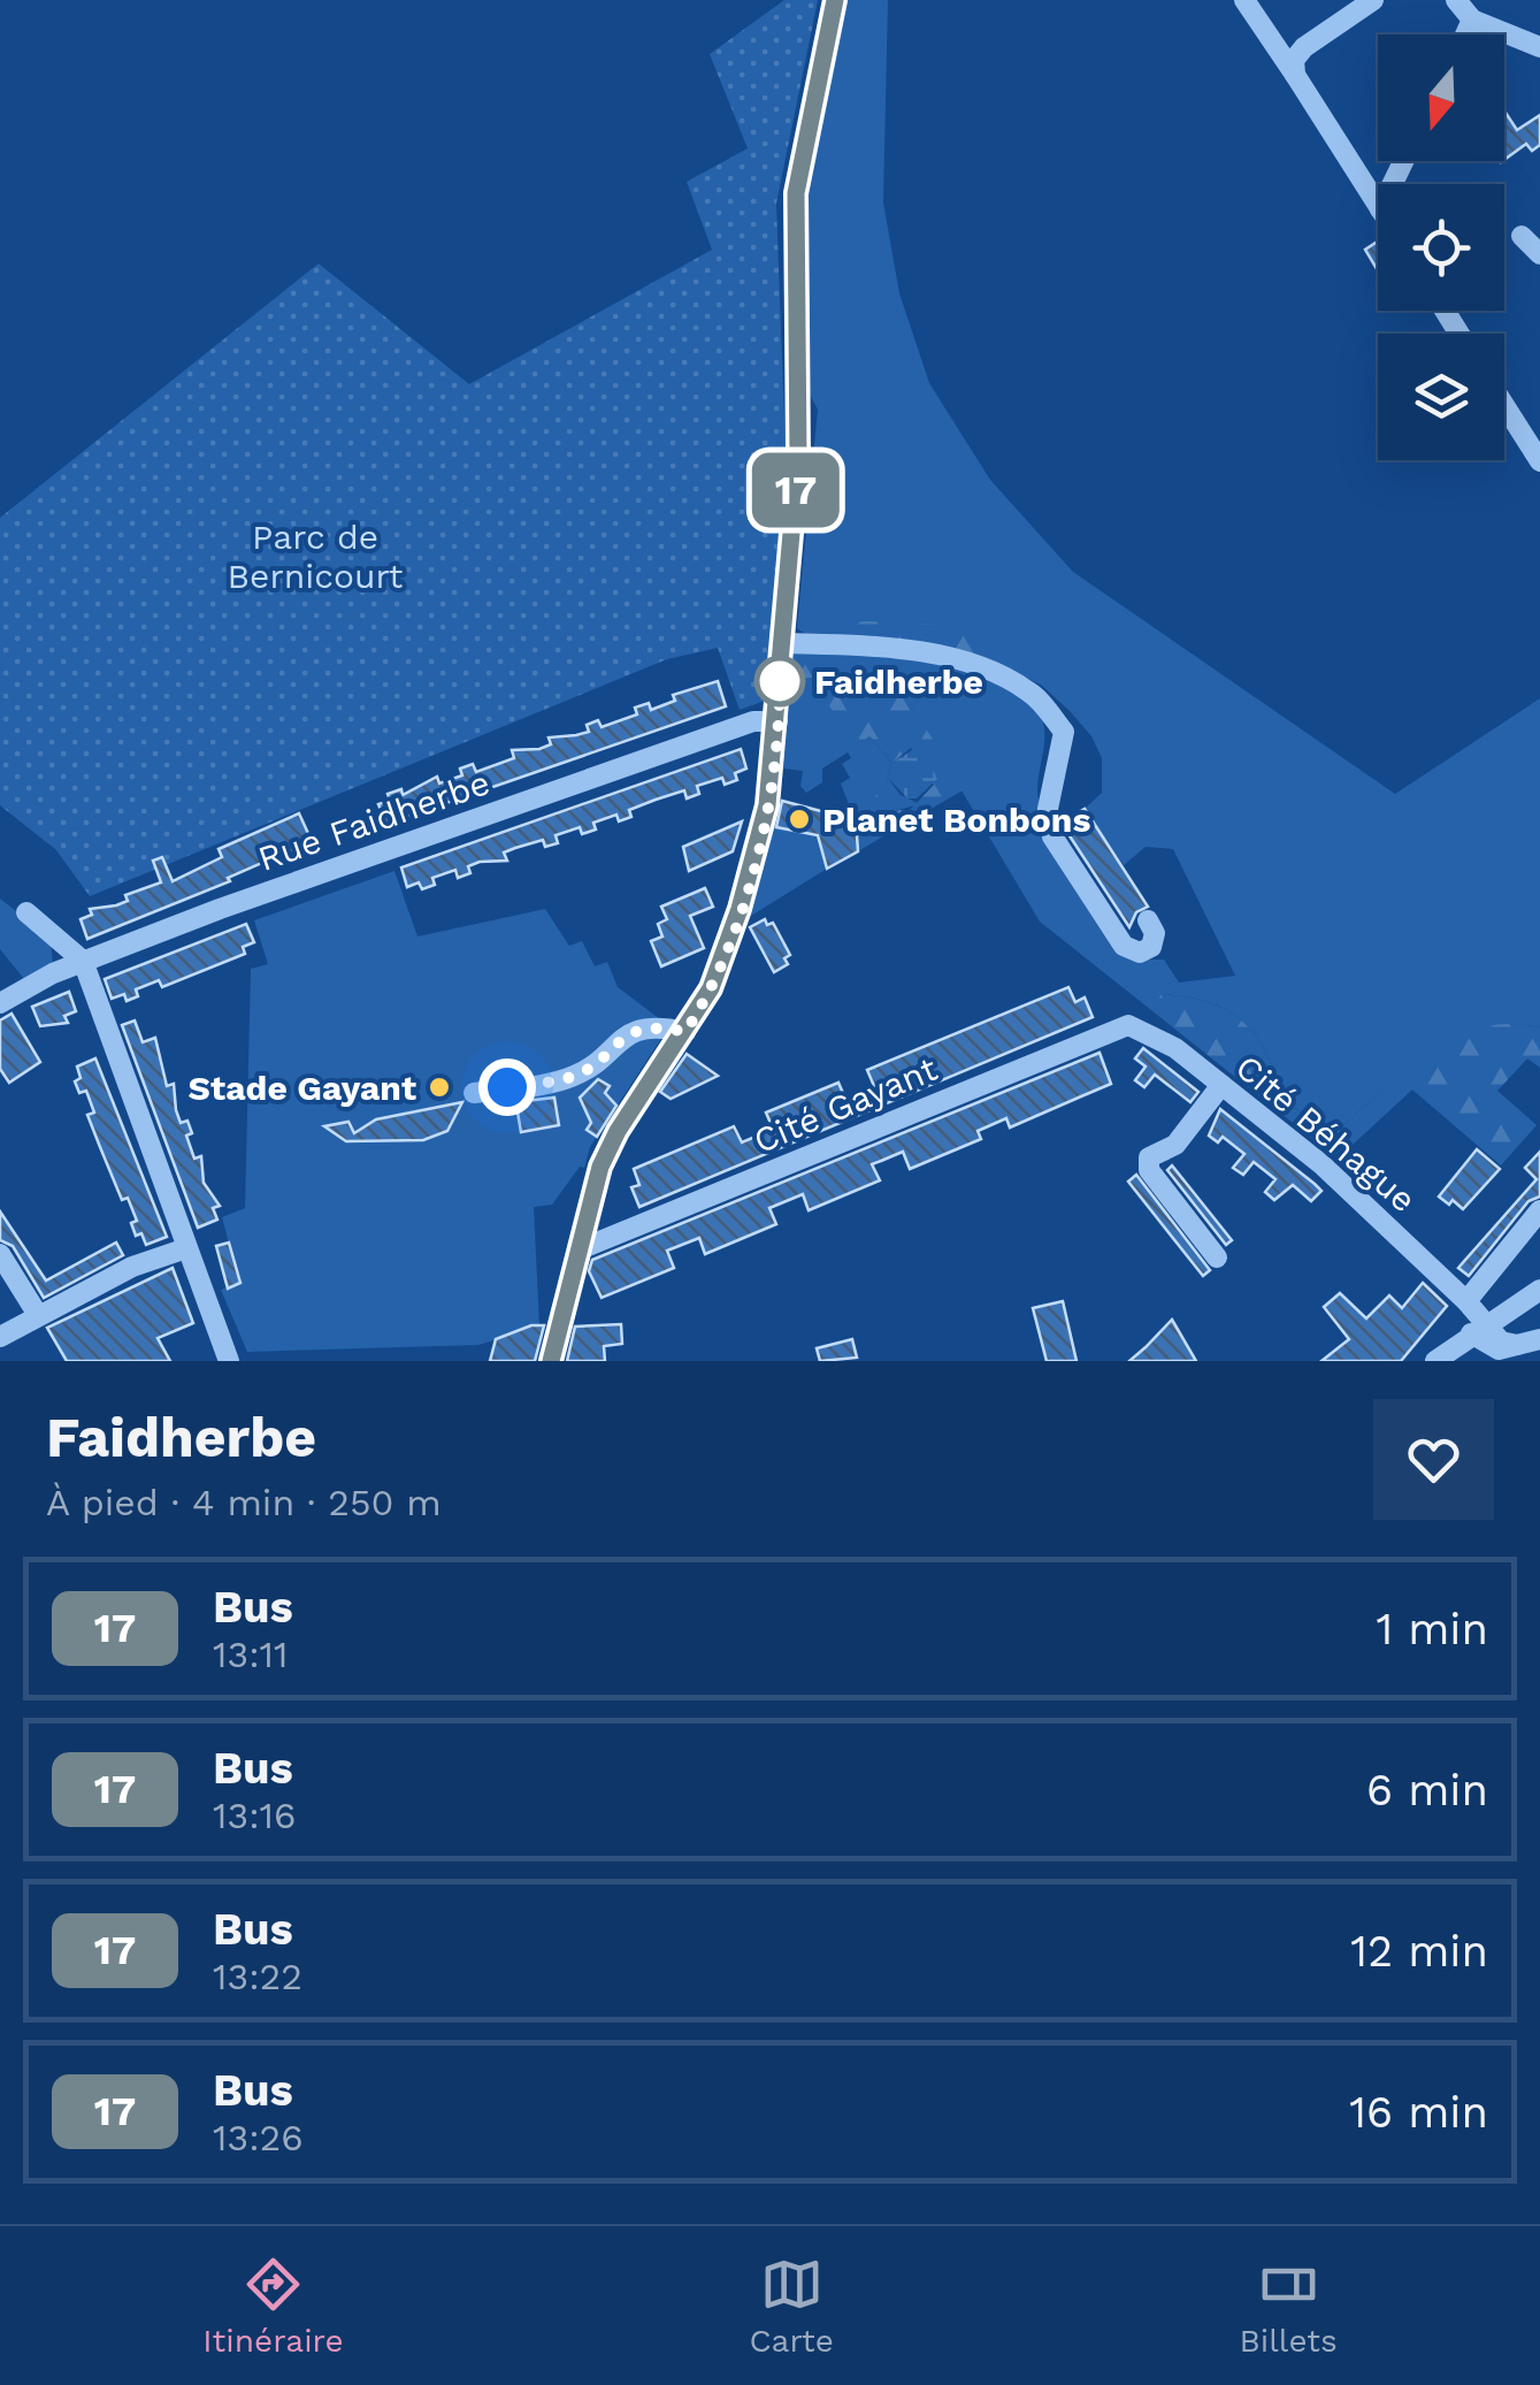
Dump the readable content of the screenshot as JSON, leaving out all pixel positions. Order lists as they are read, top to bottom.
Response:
{
  "streets": {
    "street": ["Rue Faidherbe", "Cité Gayant", "Cité Béhague"]
  },
  "crossings": [
    ["Cité Gayant", "Cité Béhague"]
  ],
  "parks": ["Parc de Bernicourt"],
  "places": ["Faidherbe", "Planet Bonbons", "Stade Gayant"],
  "lines": ["bus line 17"],
  "north": "bottom",
  "page": {
    "on_map": "17",
    "heading": ["Faidherbe", "À pied · 4 min · 250 m"],
    "list": [
      {
        "mark": "17",
        "name": "Bus",
        "note": "13:11",
        "value": "1 min"
      },
      {
        "mark": "17",
        "name": "Bus",
        "note": "13:16",
        "value": "6 min"
      },
      {
        "mark": "17",
        "name": "Bus",
        "note": "13:22",
        "value": "12 min"
      },
      {
        "mark": "17",
        "name": "Bus",
        "note": "13:26",
        "value": "16 min"
      }
    ],
    "tabs": ["Itinéraire", "Carte", "Billets"]
  }
}
